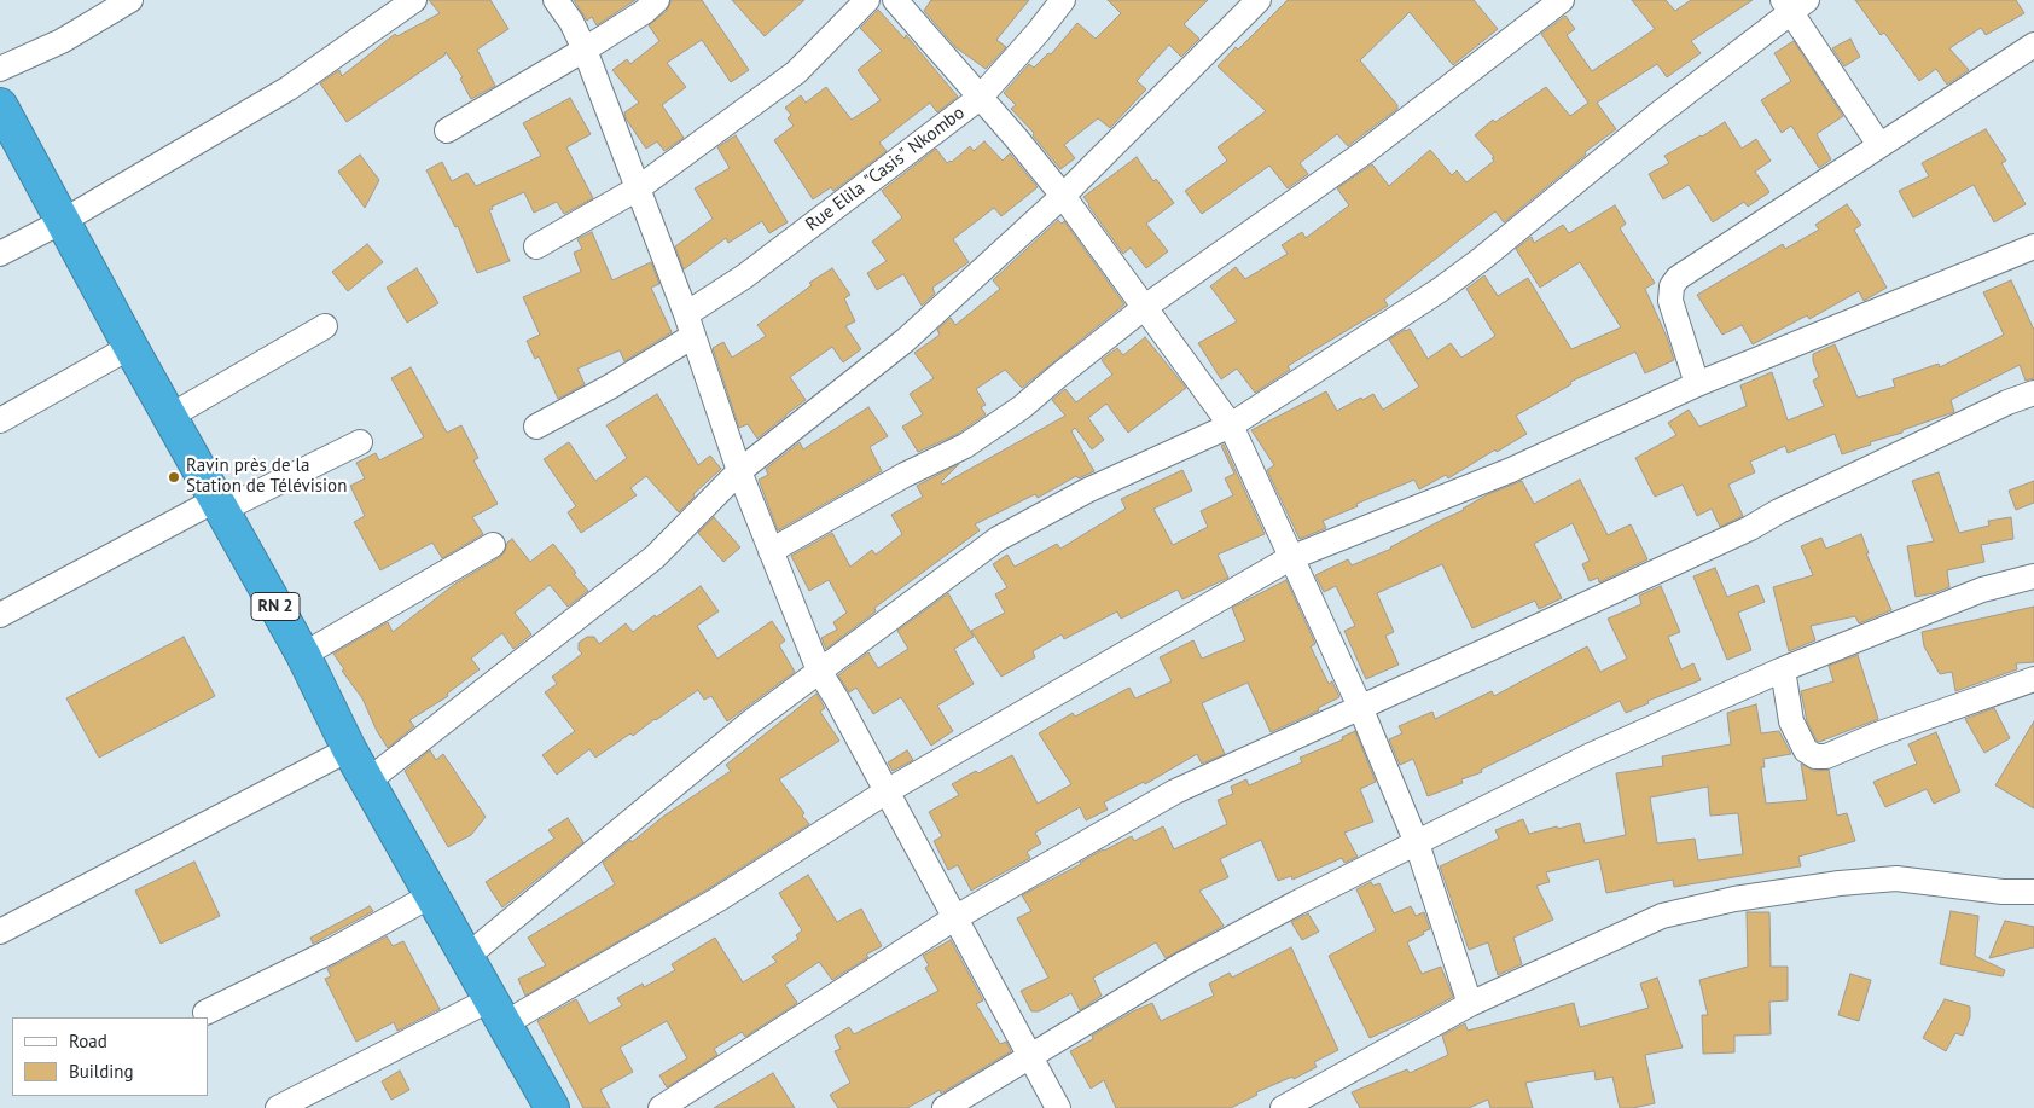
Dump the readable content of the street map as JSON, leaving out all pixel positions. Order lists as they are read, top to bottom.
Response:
{
  "streets": {
    "highway": ["RN 2"],
    "street": ["Rue Elila \"Casis\" Nkombo"]
  },
  "places": ["Ravin près de la Station de Télévision"],
  "legend": ["Road", "Building"]
}
